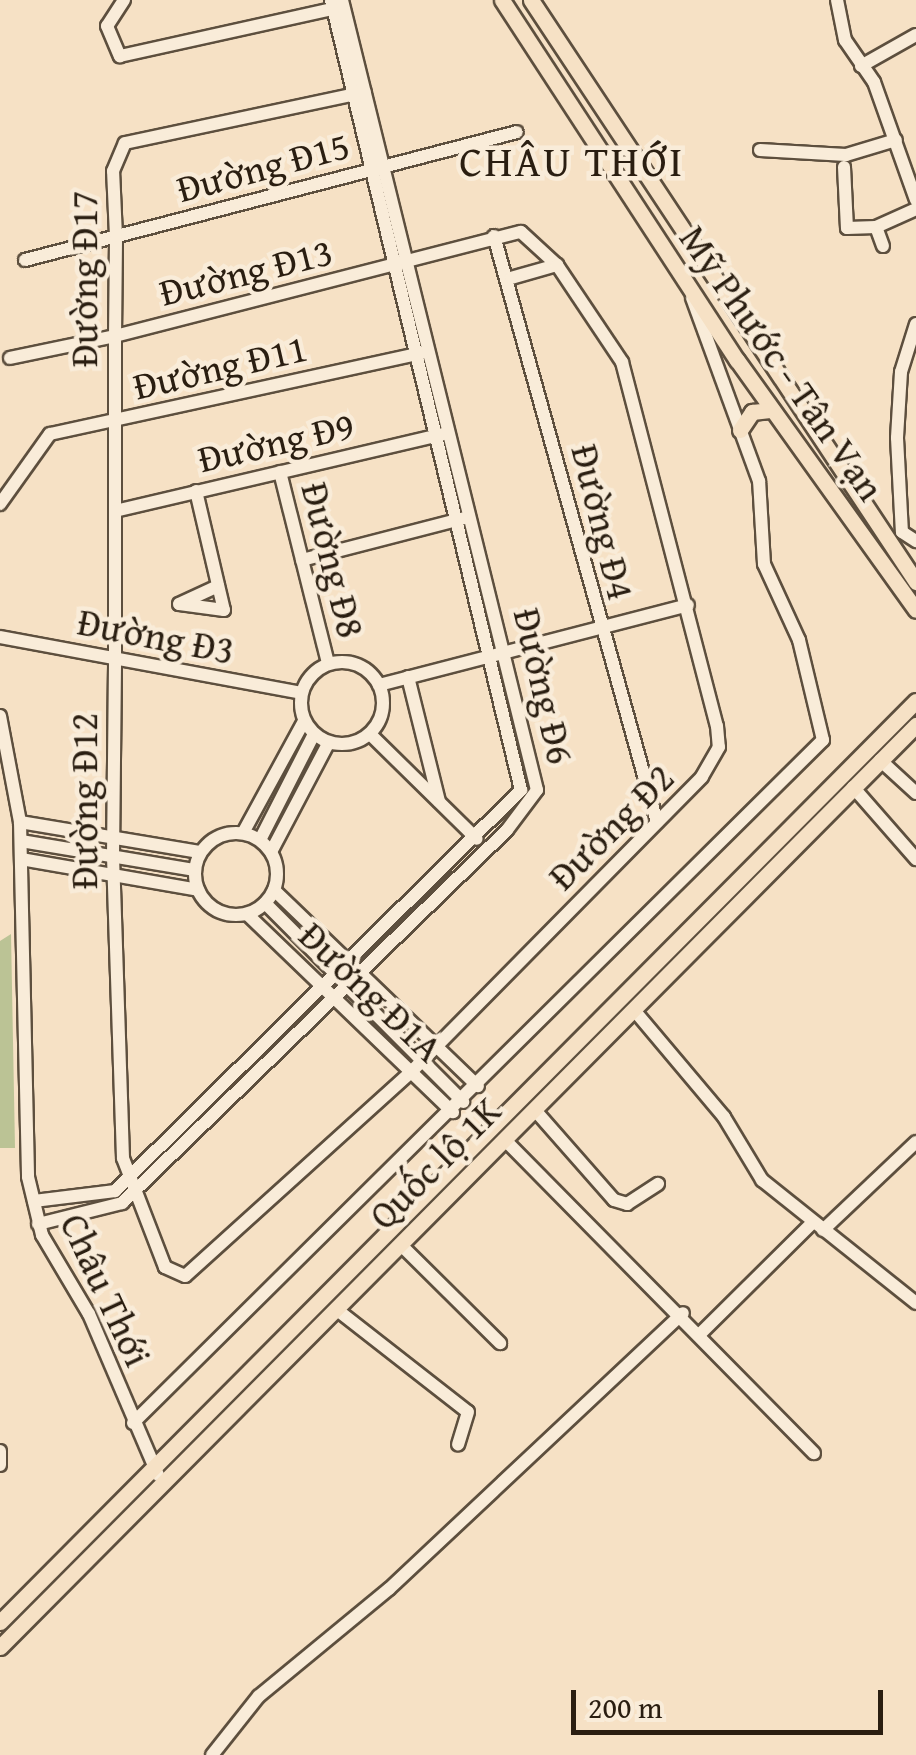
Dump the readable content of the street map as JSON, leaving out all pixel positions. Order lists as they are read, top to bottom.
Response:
{
  "streets": {
    "main road": ["Mỹ Phước - Tân Vạn", "Quốc lộ 1K"],
    "street": [
      "Đường Đ15",
      "Đường Đ13",
      "Đường Đ17",
      "Đường Đ11",
      "Đường Đ9",
      "Đường Đ4",
      "Đường Đ8",
      "Đường Đ3",
      "Đường Đ6",
      "Đường Đ12",
      "Đường Đ2",
      "Đường Đ1A",
      "Châu Thới"
    ]
  },
  "crossings": [
    ["Đường Đ15", "Đường Đ17"],
    ["Đường Đ15", "Đường Đ6"],
    ["Đường Đ13", "Đường Đ17"],
    ["Đường Đ13", "Đường Đ4"],
    ["Đường Đ13", "Đường Đ6"],
    ["Đường Đ13", "Đường Đ2"],
    ["Đường Đ17", "Đường Đ11"],
    ["Đường Đ17", "Đường Đ6"],
    ["Đường Đ17", "Đường Đ12"],
    ["Đường Đ11", "Đường Đ6"],
    ["Đường Đ11", "Đường Đ12"],
    ["Đường Đ9", "Đường Đ8"],
    ["Đường Đ9", "Đường Đ6"],
    ["Đường Đ9", "Đường Đ12"],
    ["Đường Đ4", "Đường Đ2"],
    ["Đường Đ8", "Đường Đ3"],
    ["Đường Đ3", "Đường Đ12"],
    ["Đường Đ6", "Đường Đ12"],
    ["Đường Đ6", "Đường Đ2"],
    ["Đường Đ6", "Đường Đ1A"],
    ["Đường Đ6", "Châu Thới"],
    ["Đường Đ12", "Đường Đ2"],
    ["Đường Đ2", "Đường Đ1A"],
    ["Quốc lộ 1K", "Châu Thới"]
  ],
  "districts": ["CHÂU THỚI"],
  "scale_bar": "200 m"
}
